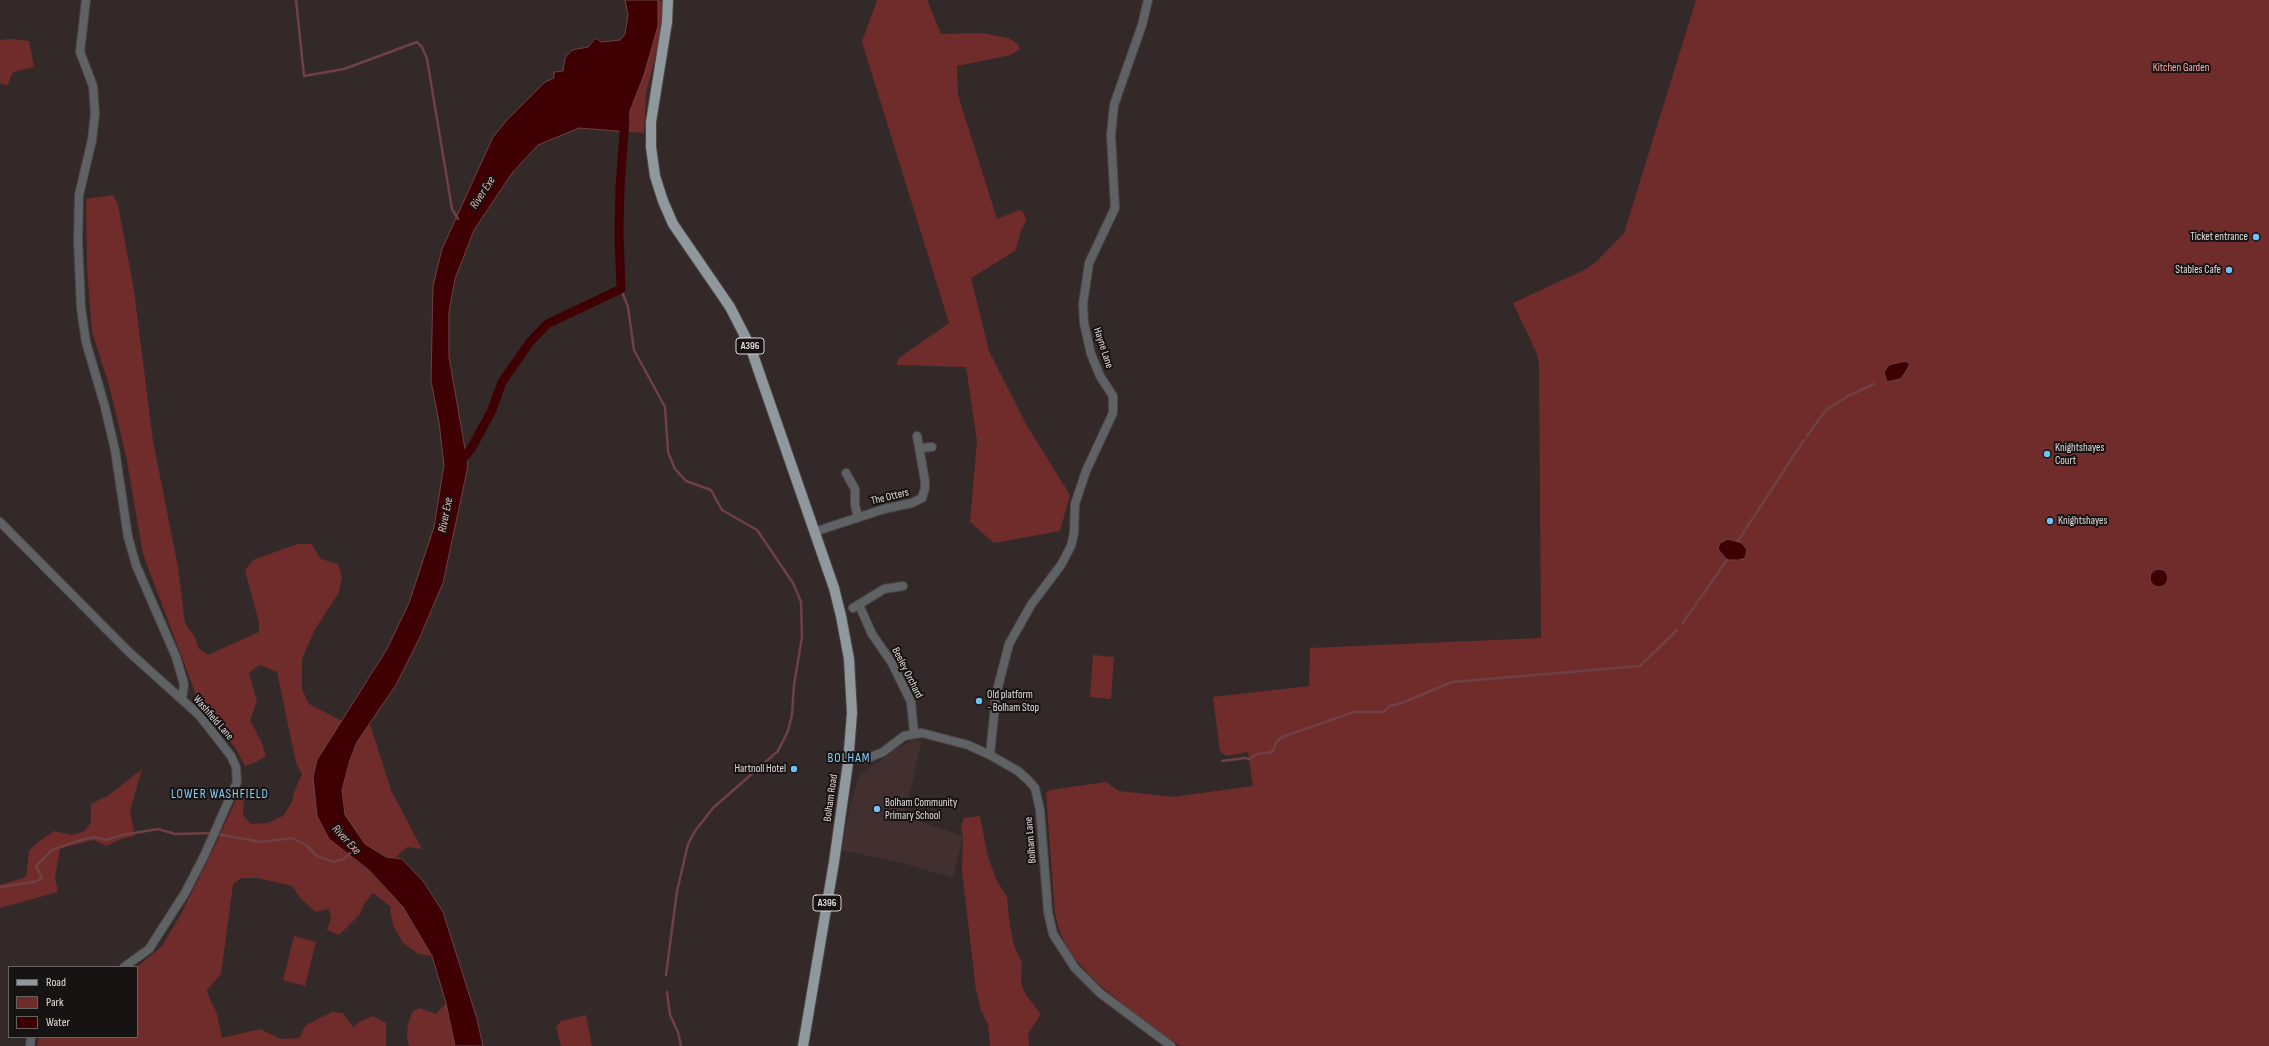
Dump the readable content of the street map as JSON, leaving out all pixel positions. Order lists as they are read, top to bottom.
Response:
{
  "streets": {
    "main road": ["A396", "Bolham Road"],
    "street": [
      "Hayne Lane",
      "The Otters",
      "Beeley Orchard",
      "Washfield Lane",
      "Bolham Lane"
    ]
  },
  "crossings": [
    ["A396", "The Otters"],
    ["A396", "Bolham Road"],
    ["Hayne Lane", "Bolham Lane"],
    ["The Otters", "Bolham Road"],
    ["Beeley Orchard", "Bolham Lane"]
  ],
  "districts": ["BOLHAM", "LOWER WASHFIELD"],
  "water": ["River Exe"],
  "parks": ["Kitchen Garden"],
  "places": [
    "Ticket entrance",
    "Stables Cafe",
    "Knightshayes Court",
    "Knightshayes",
    "Old platform - Bolham Stop",
    "Hartnoll Hotel",
    "Bolham Community Primary School"
  ],
  "legend": ["Road", "Park", "Water"]
}
